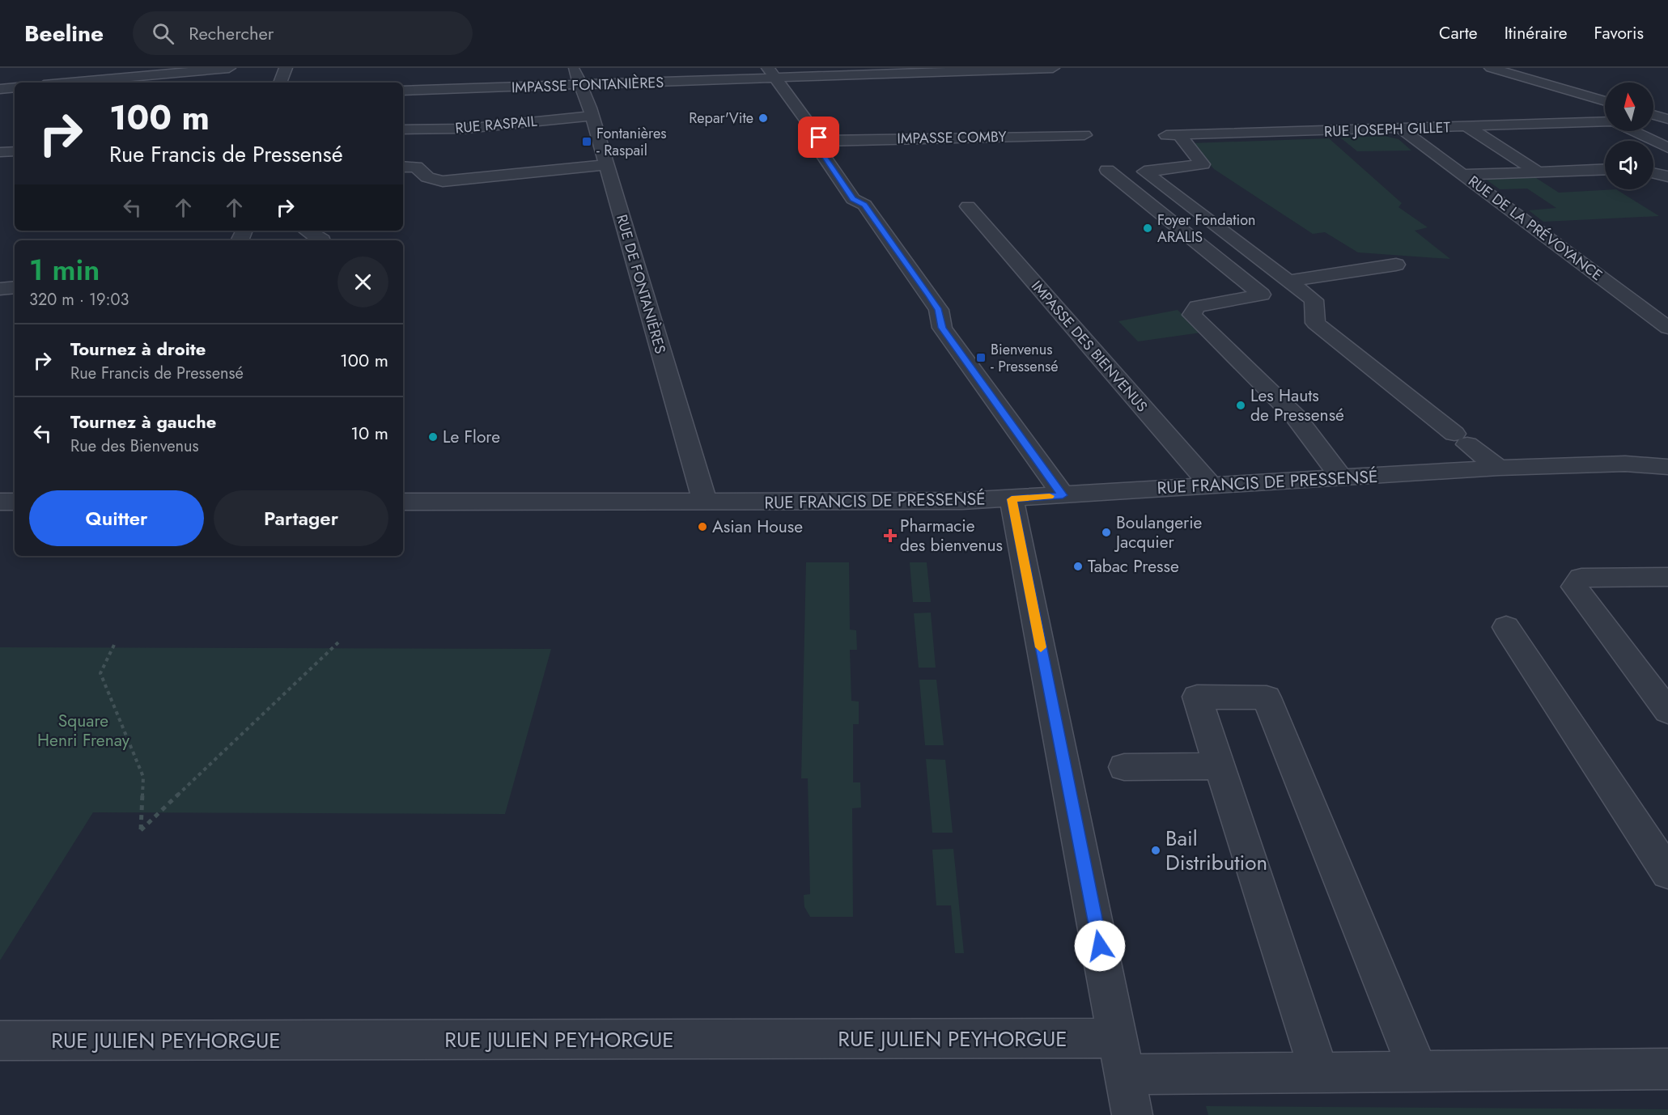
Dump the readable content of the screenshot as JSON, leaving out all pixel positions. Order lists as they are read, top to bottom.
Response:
{
  "streets": {
    "street": [
      "IMPASSE FONTANIÈRES",
      "RUE RASPAIL",
      "RUE JOSEPH GILLET",
      "IMPASSE COMBY",
      "RUE DE LA PRÉVOYANCE",
      "RUE DE FONTANIÈRES",
      "IMPASSE DES BIENVENUS",
      "RUE FRANCIS DE PRESSENSÉ",
      "RUE JULIEN PEYHORGUE"
    ]
  },
  "crossings": [
    ["IMPASSE FONTANIÈRES", "RUE DE FONTANIÈRES"],
    ["RUE RASPAIL", "RUE DE FONTANIÈRES"],
    ["RUE JOSEPH GILLET", "RUE DE LA PRÉVOYANCE"],
    ["RUE DE FONTANIÈRES", "RUE FRANCIS DE PRESSENSÉ"],
    ["IMPASSE DES BIENVENUS", "RUE FRANCIS DE PRESSENSÉ"]
  ],
  "parks": ["Square Henri Frenay"],
  "places": {
    "other": [
      "Repar'Vite",
      "Foyer Fondation ARALIS",
      "Les Hauts de Pressensé",
      "Le Flore",
      "Asian House",
      "Boulangerie Jacquier",
      "Tabac Presse",
      "Bail Distribution"
    ],
    "transit": ["Fontanières - Raspail", "Bienvenus - Pressensé"],
    "health": ["Pharmacie des bienvenus"]
  },
  "north": "top",
  "page": {
    "header": "Beeline",
    "search": "Rechercher",
    "nav": ["Carte", "Itinéraire", "Favoris"],
    "turn": ["100 m", "Rue Francis de Pressensé"],
    "heading": ["1 min", "320 m · 19:03"],
    "list": [
      {
        "name": "Tournez à droite",
        "note": "Rue Francis de Pressensé",
        "value": "100 m"
      },
      {
        "name": "Tournez à gauche",
        "note": "Rue des Bienvenus",
        "value": "10 m"
      }
    ],
    "buttons": ["Quitter", "Partager"]
  }
}
